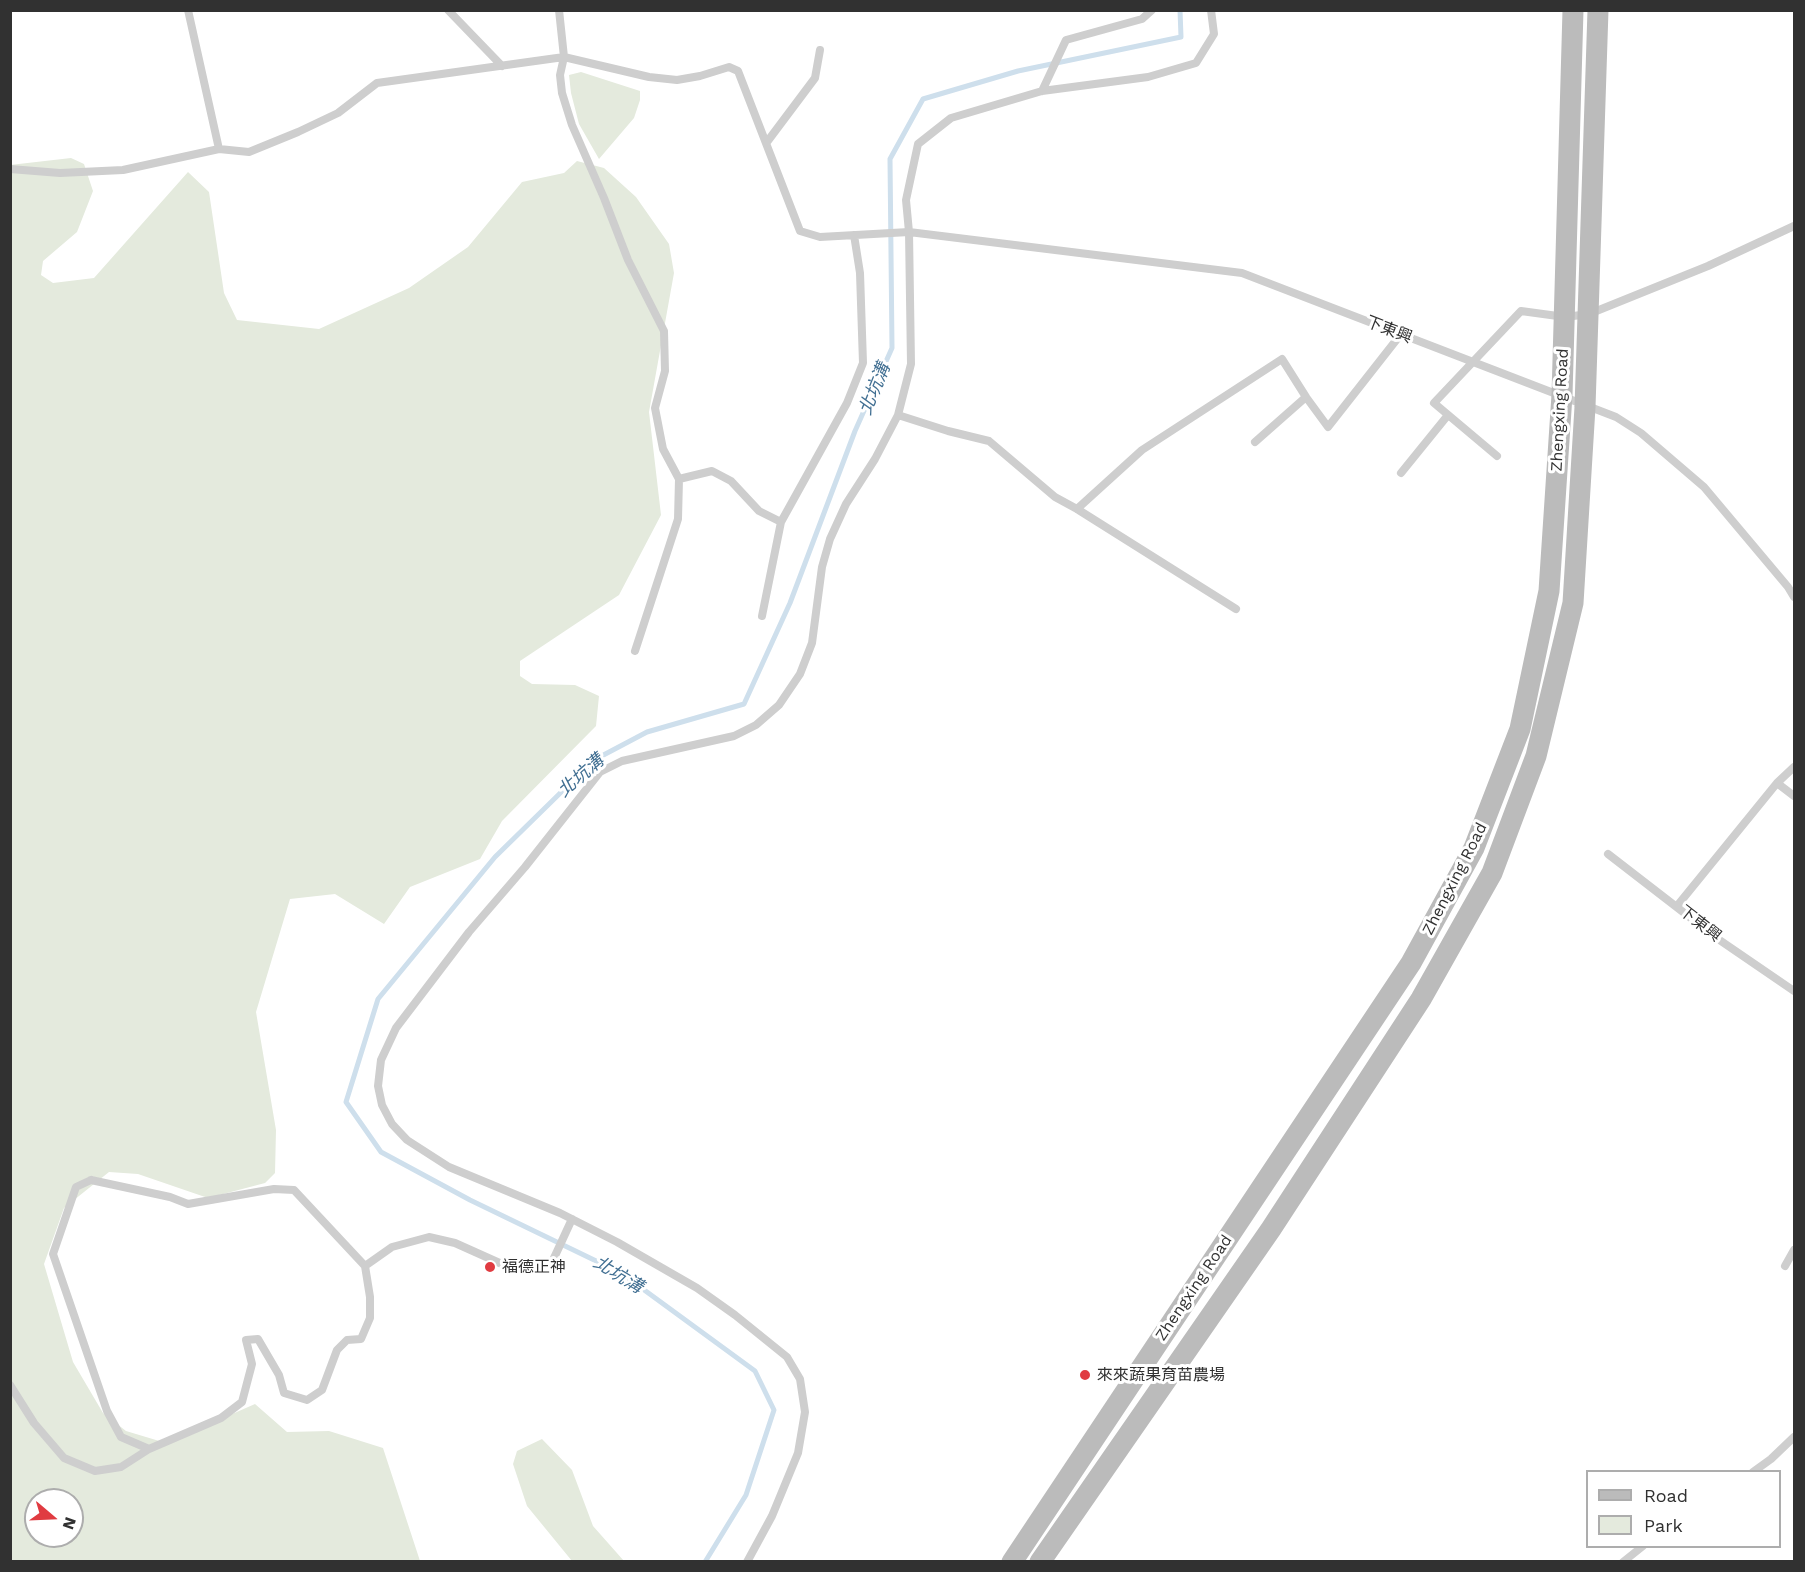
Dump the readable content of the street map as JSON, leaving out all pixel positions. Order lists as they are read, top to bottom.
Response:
{
  "streets": {
    "main road": ["Zhengxing Road"],
    "lane": ["下東興"]
  },
  "crossings": [
    ["下東興", "Zhengxing Road"]
  ],
  "water": ["北坑溝"],
  "places": ["福德正神", "來來蔬果育苗農場"],
  "legend": ["Road", "Park"],
  "north": "right"
}
